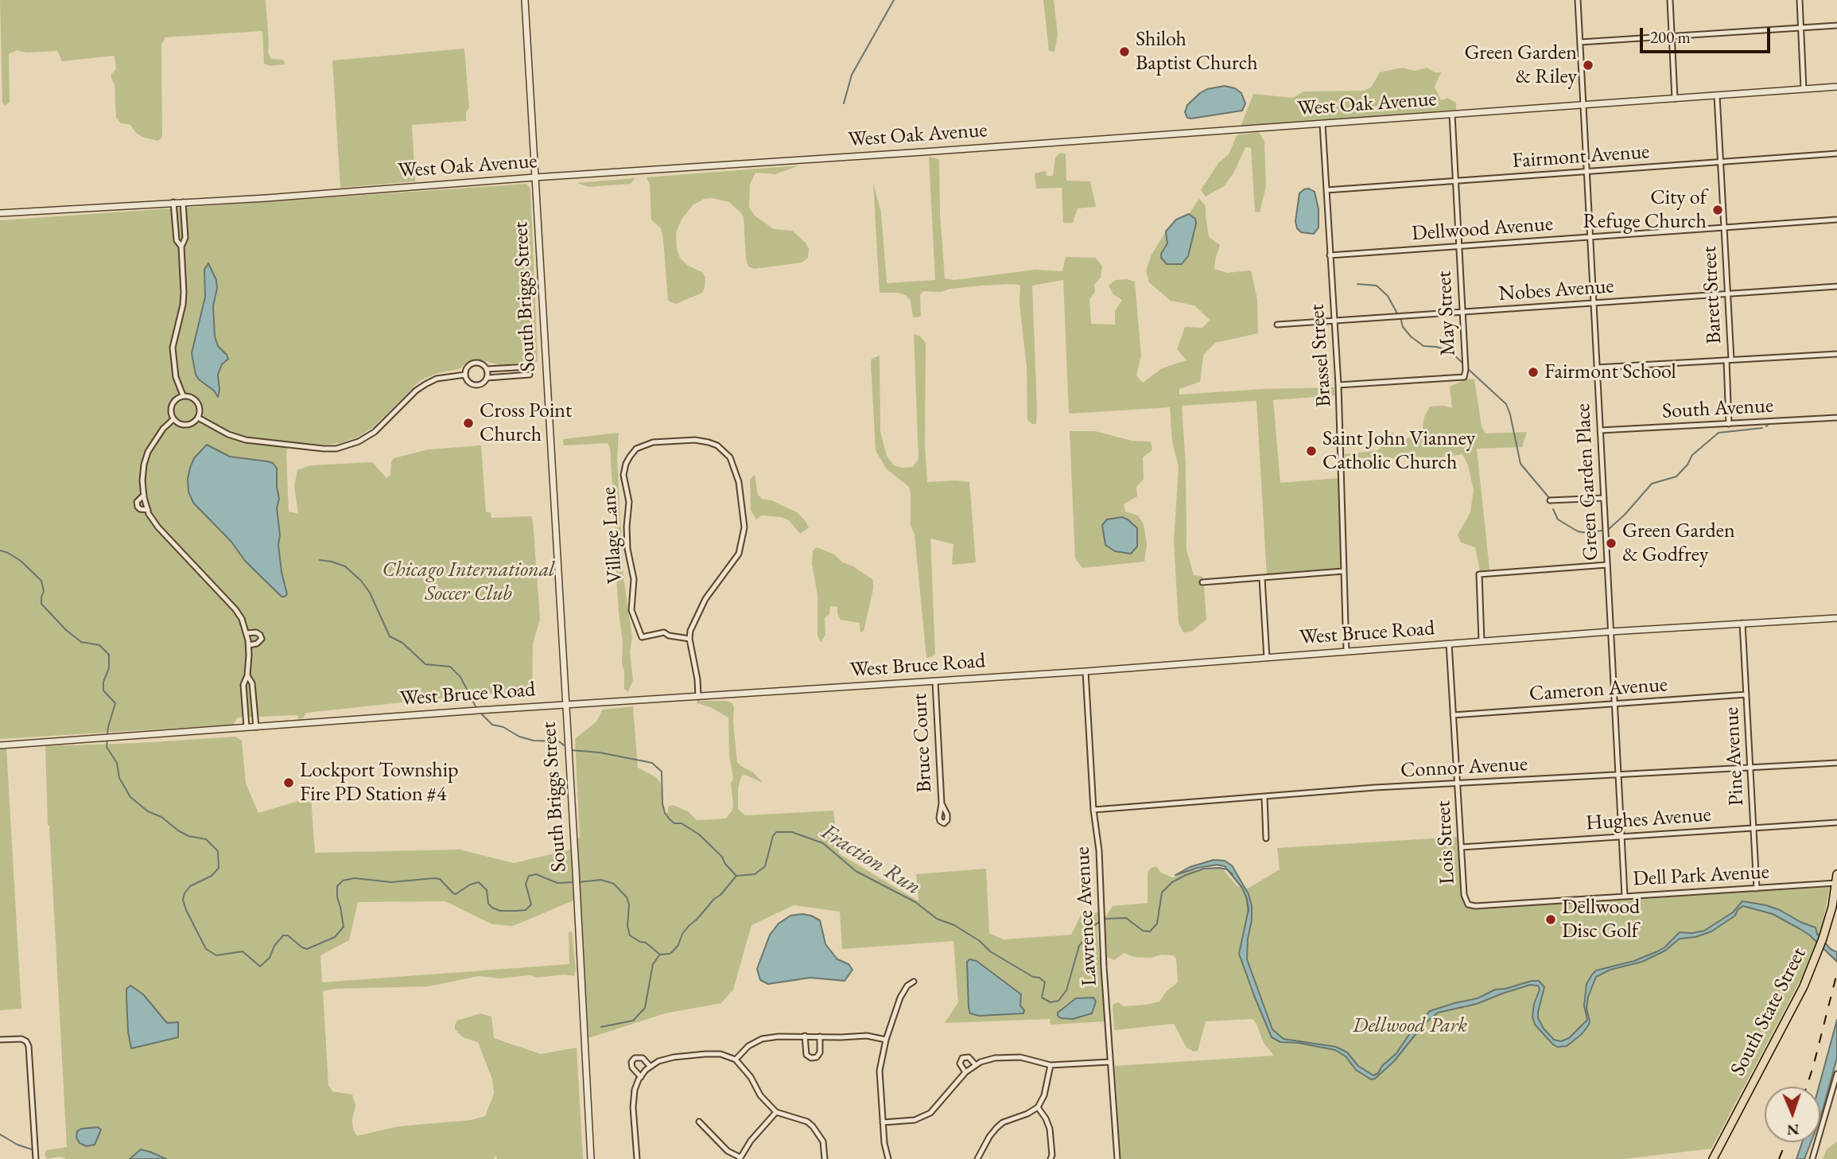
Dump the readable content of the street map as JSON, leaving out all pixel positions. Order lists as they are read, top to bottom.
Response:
{
  "streets": {
    "main road": ["South State Street"],
    "street": [
      "West Oak Avenue",
      "Fairmont Avenue",
      "Dellwood Avenue",
      "Nobes Avenue",
      "Barett Street",
      "South Briggs Street",
      "May Street",
      "Brassel Street",
      "South Avenue",
      "Green Garden Place",
      "Village Lane",
      "West Bruce Road",
      "Cameron Avenue",
      "Bruce Court",
      "Pine Avenue",
      "Connor Avenue",
      "Hughes Avenue",
      "Lois Street",
      "Dell Park Avenue",
      "Lawrence Avenue"
    ]
  },
  "crossings": [
    ["West Oak Avenue", "Barett Street"],
    ["West Oak Avenue", "South Briggs Street"],
    ["West Oak Avenue", "May Street"],
    ["West Oak Avenue", "Brassel Street"],
    ["West Oak Avenue", "Green Garden Place"],
    ["Fairmont Avenue", "Barett Street"],
    ["Fairmont Avenue", "May Street"],
    ["Fairmont Avenue", "Brassel Street"],
    ["Fairmont Avenue", "Green Garden Place"],
    ["Dellwood Avenue", "Barett Street"],
    ["Dellwood Avenue", "May Street"],
    ["Dellwood Avenue", "Brassel Street"],
    ["Dellwood Avenue", "Green Garden Place"],
    ["Nobes Avenue", "Barett Street"],
    ["Nobes Avenue", "May Street"],
    ["Nobes Avenue", "Brassel Street"],
    ["Nobes Avenue", "Green Garden Place"],
    ["Barett Street", "South Avenue"],
    ["South Briggs Street", "West Bruce Road"],
    ["May Street", "Brassel Street"],
    ["Brassel Street", "West Bruce Road"],
    ["South Avenue", "Green Garden Place"],
    ["Green Garden Place", "West Bruce Road"],
    ["Green Garden Place", "Cameron Avenue"],
    ["Green Garden Place", "Connor Avenue"],
    ["Green Garden Place", "Hughes Avenue"],
    ["Green Garden Place", "Dell Park Avenue"],
    ["West Bruce Road", "Bruce Court"],
    ["West Bruce Road", "Pine Avenue"],
    ["West Bruce Road", "Lois Street"],
    ["West Bruce Road", "Lawrence Avenue"],
    ["Cameron Avenue", "Pine Avenue"],
    ["Cameron Avenue", "Lois Street"],
    ["Pine Avenue", "Connor Avenue"],
    ["Pine Avenue", "Hughes Avenue"],
    ["Pine Avenue", "Dell Park Avenue"],
    ["Connor Avenue", "Lois Street"],
    ["Connor Avenue", "Lawrence Avenue"],
    ["Hughes Avenue", "Lois Street"],
    ["Lois Street", "Dell Park Avenue"],
    ["Dell Park Avenue", "South State Street"]
  ],
  "water": ["Fraction Run"],
  "parks": ["Chicago International Soccer Club", "Dellwood Park"],
  "places": [
    "Shiloh Baptist Church",
    "Green Garden & Riley",
    "City of Refuge Church",
    "Fairmont School",
    "Cross Point Church",
    "Saint John Vianney Catholic Church",
    "Green Garden & Godfrey",
    "Lockport Township Fire PD Station #4",
    "Dellwood Disc Golf"
  ],
  "scale_bar": "200 m",
  "north": "bottom"
}
